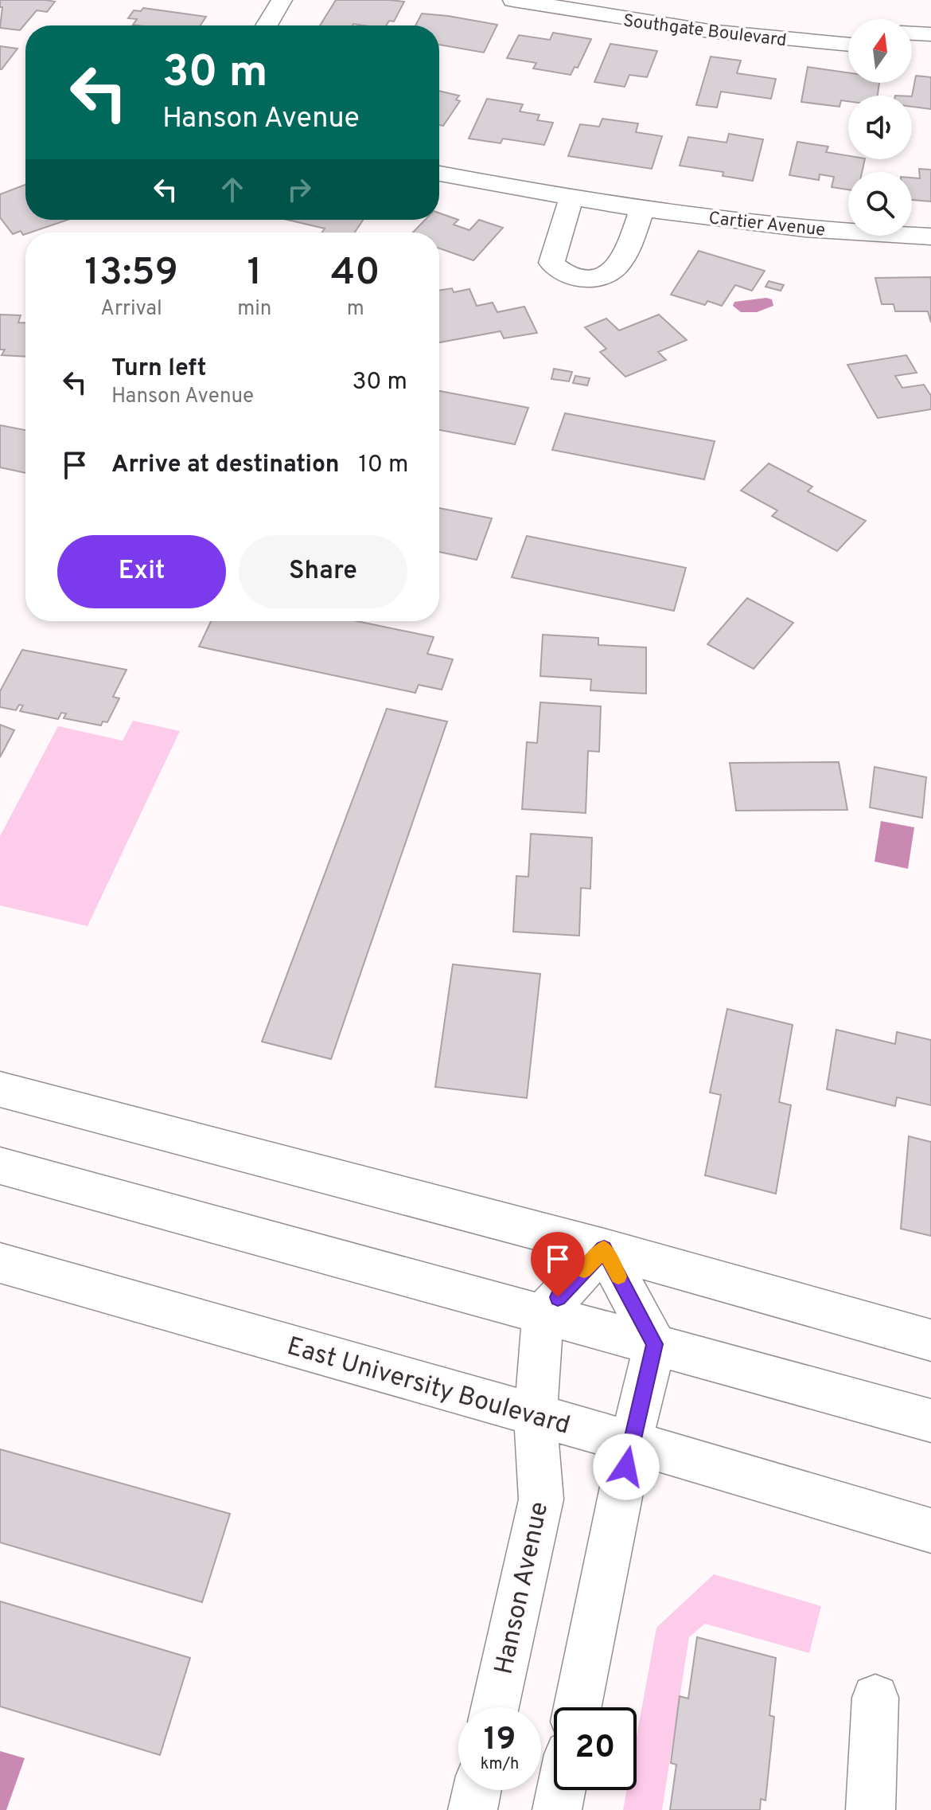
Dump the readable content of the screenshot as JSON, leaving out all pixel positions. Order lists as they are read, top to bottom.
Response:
{
  "streets": {
    "street": [
      "Southgate Boulevard",
      "Cartier Avenue",
      "East University Boulevard",
      "Hanson Avenue"
    ]
  },
  "crossings": [
    ["East University Boulevard", "Hanson Avenue"]
  ],
  "north": "top",
  "page": {
    "turn": ["30 m", "Hanson Avenue"],
    "eta": [
      "13:59",
      "Arrival",
      "1",
      "min",
      "40",
      "m"
    ],
    "list": [
      {
        "name": "Turn left",
        "note": "Hanson Avenue",
        "value": "30 m"
      },
      {
        "name": "Arrive at destination",
        "value": "10 m"
      }
    ],
    "buttons": ["Exit", "Share"],
    "speed": "19 km/h",
    "limit": "20"
  }
}
